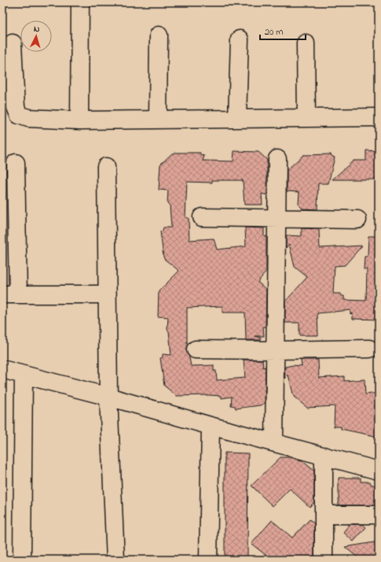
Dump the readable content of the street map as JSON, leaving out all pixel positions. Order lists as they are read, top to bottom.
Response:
{
  "scale_bar": "20 m",
  "north": "top"
}
